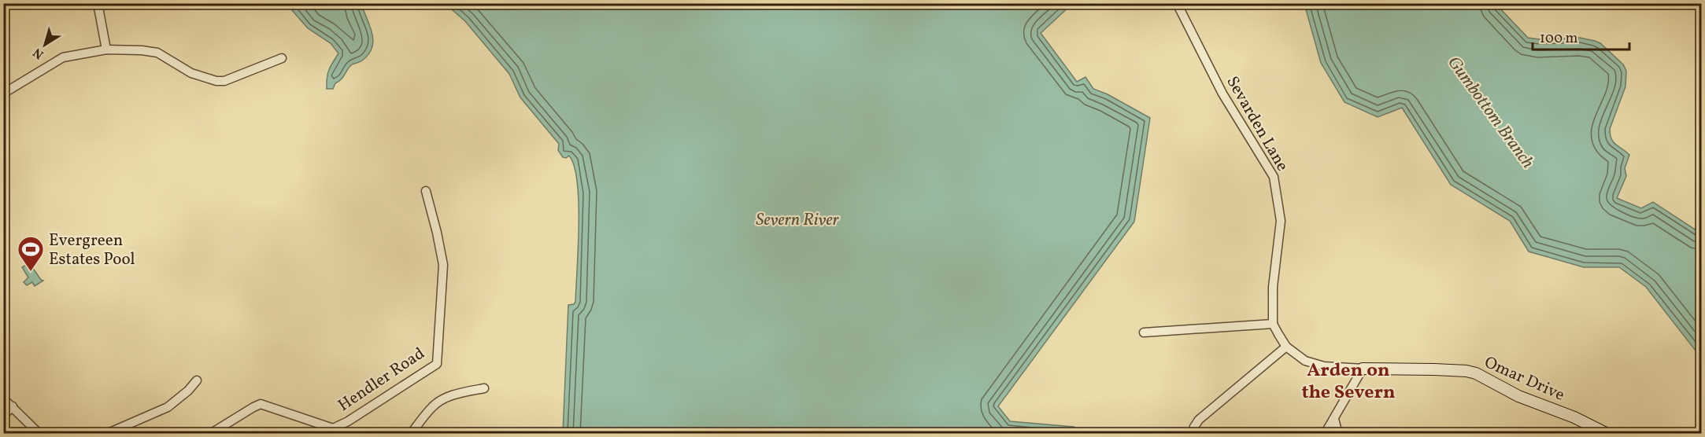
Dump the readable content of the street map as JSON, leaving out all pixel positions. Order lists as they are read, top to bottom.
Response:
{
  "streets": {
    "street": ["Sevarden Lane", "Omar Drive", "Hendler Road"]
  },
  "crossings": [
    ["Sevarden Lane", "Omar Drive"]
  ],
  "districts": ["Arden on the Severn"],
  "water": ["Gumbottom Branch", "Severn River"],
  "places": {
    "sports": ["Evergreen Estates Pool"]
  },
  "scale_bar": "100 m",
  "north": "bottom left"
}
